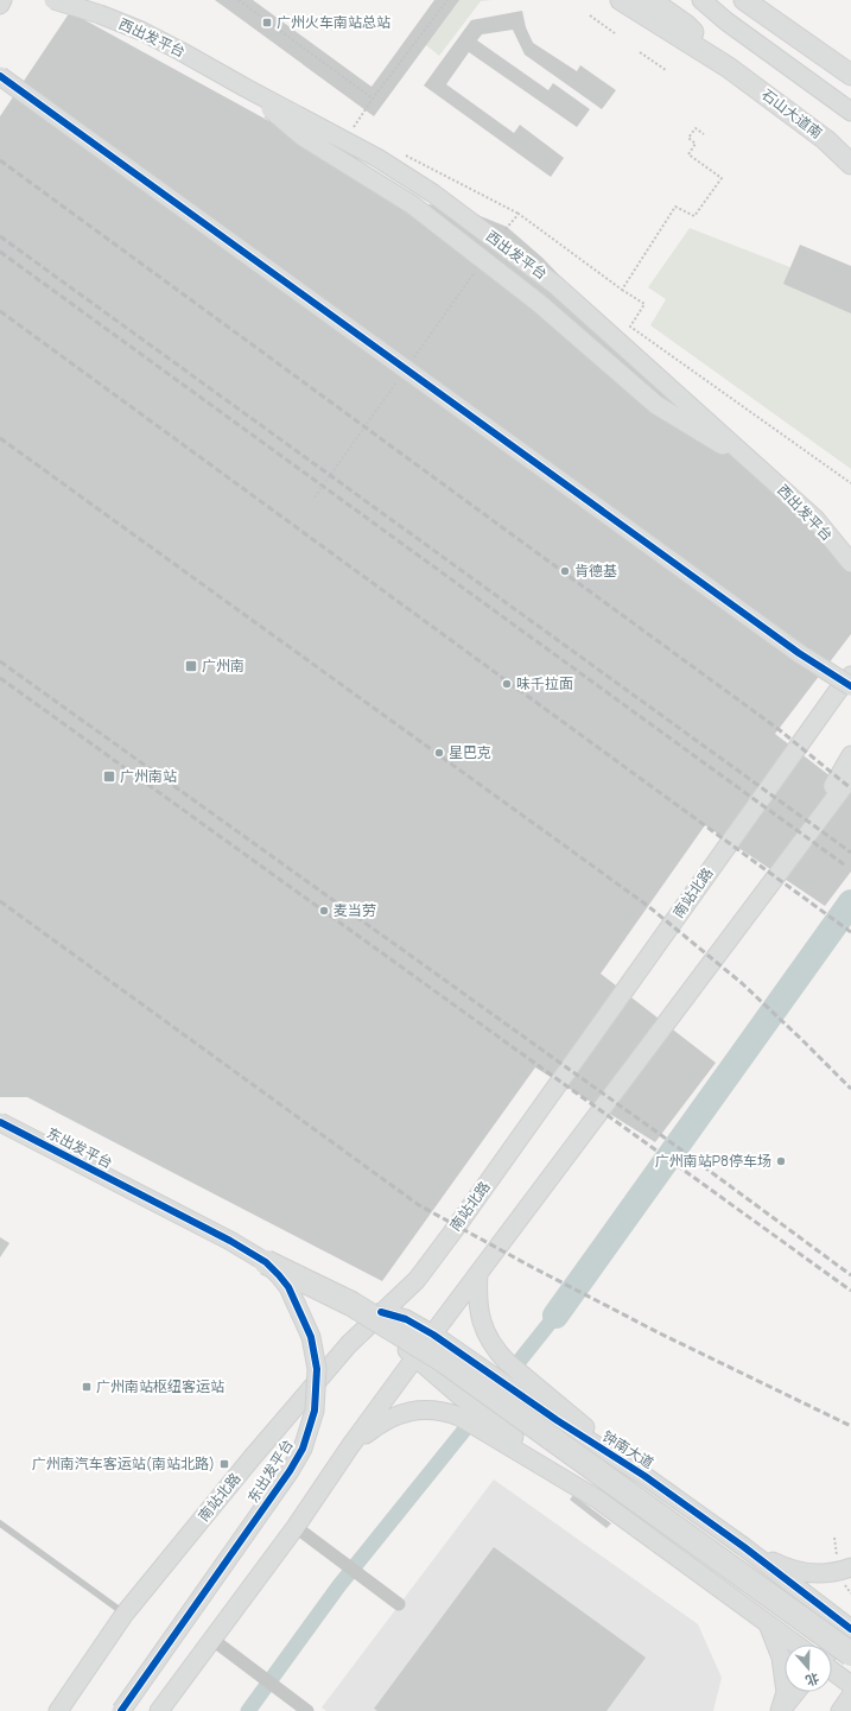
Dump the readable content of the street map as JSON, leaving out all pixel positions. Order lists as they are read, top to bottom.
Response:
{
  "streets": {
    "main road": ["石山大道南"],
    "street": [
      "西出发平台",
      "南站北路",
      "东出发平台",
      "钟南大道"
    ]
  },
  "crossings": [
    ["南站北路", "钟南大道"]
  ],
  "places": {
    "transit": [
      "广州火车南站总站",
      "广州南",
      "广州南站",
      "广州南站枢纽客运站",
      "广州南汽车客运站(南站北路)"
    ],
    "other": [
      "肯德基",
      "味千拉面",
      "星巴克",
      "麦当劳",
      "广州南站P8停车场"
    ]
  },
  "north": "bottom"
}
